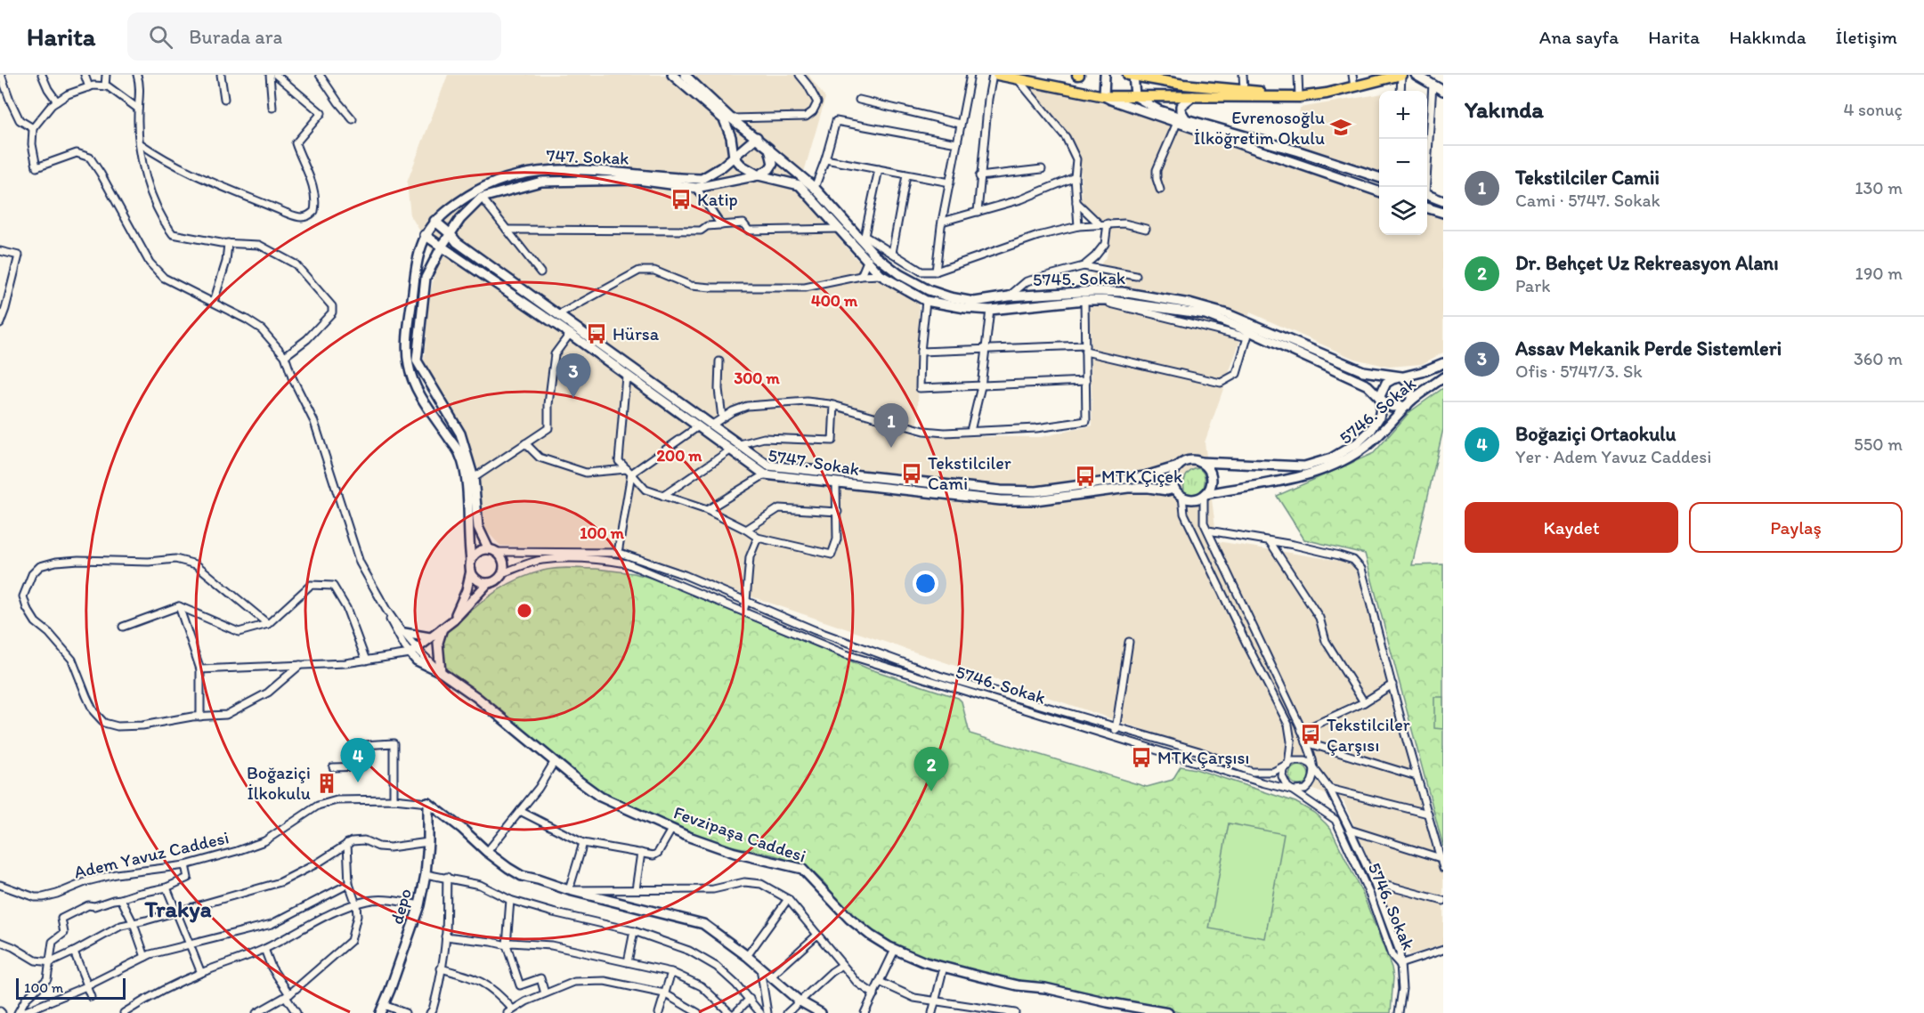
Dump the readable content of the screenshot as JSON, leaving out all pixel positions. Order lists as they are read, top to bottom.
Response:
{
  "streets": {
    "main road": [
      "747. Sokak",
      "5745. Sokak",
      "5746. Sokak",
      "5747. Sokak",
      "Fevzipaşa Caddesi",
      "depo"
    ],
    "street": ["Adem Yavuz Caddesi"]
  },
  "crossings": [
    ["747. Sokak", "5745. Sokak"],
    ["747. Sokak", "5746. Sokak"],
    ["747. Sokak", "5747. Sokak"],
    ["5745. Sokak", "5746. Sokak"],
    ["5746. Sokak", "5747. Sokak"],
    ["Adem Yavuz Caddesi", "depo"]
  ],
  "districts": ["Trakya"],
  "places": {
    "school or university": ["Evrenosoğlu İlköğretim Okulu"],
    "bus stop": [
      "Katip",
      "Hürsa",
      "Tekstilciler Cami",
      "MTK Çiçek",
      "Tekstilciler Çarşısı",
      "MTK Çarşısı"
    ],
    "building": ["Boğaziçi İlkokulu"]
  },
  "scale_bar": "100 m",
  "page": {
    "header": "Harita",
    "search": "Burada ara",
    "nav": [
      "Ana sayfa",
      "Harita",
      "Hakkında",
      "İletişim"
    ],
    "heading": ["Yakında", "4 sonuç"],
    "map_buttons": ["+", "−"],
    "list": [
      {
        "mark": "1",
        "name": "Tekstilciler Camii",
        "note": "Cami · 5747. Sokak",
        "value": "130 m"
      },
      {
        "mark": "2",
        "name": "Dr. Behçet Uz Rekreasyon Alanı",
        "note": "Park",
        "value": "190 m"
      },
      {
        "mark": "3",
        "name": "Assav Mekanik Perde Sistemleri",
        "note": "Ofis · 5747/3. Sk",
        "value": "360 m"
      },
      {
        "mark": "4",
        "name": "Boğaziçi Ortaokulu",
        "note": "Yer · Adem Yavuz Caddesi",
        "value": "550 m"
      }
    ],
    "pins": [
      "3",
      "1",
      "4",
      "2"
    ],
    "buttons": ["Kaydet", "Paylaş"],
    "scale": "100 m"
  },
  "rings": [
    "400 m",
    "300 m",
    "200 m",
    "100 m"
  ]
}
